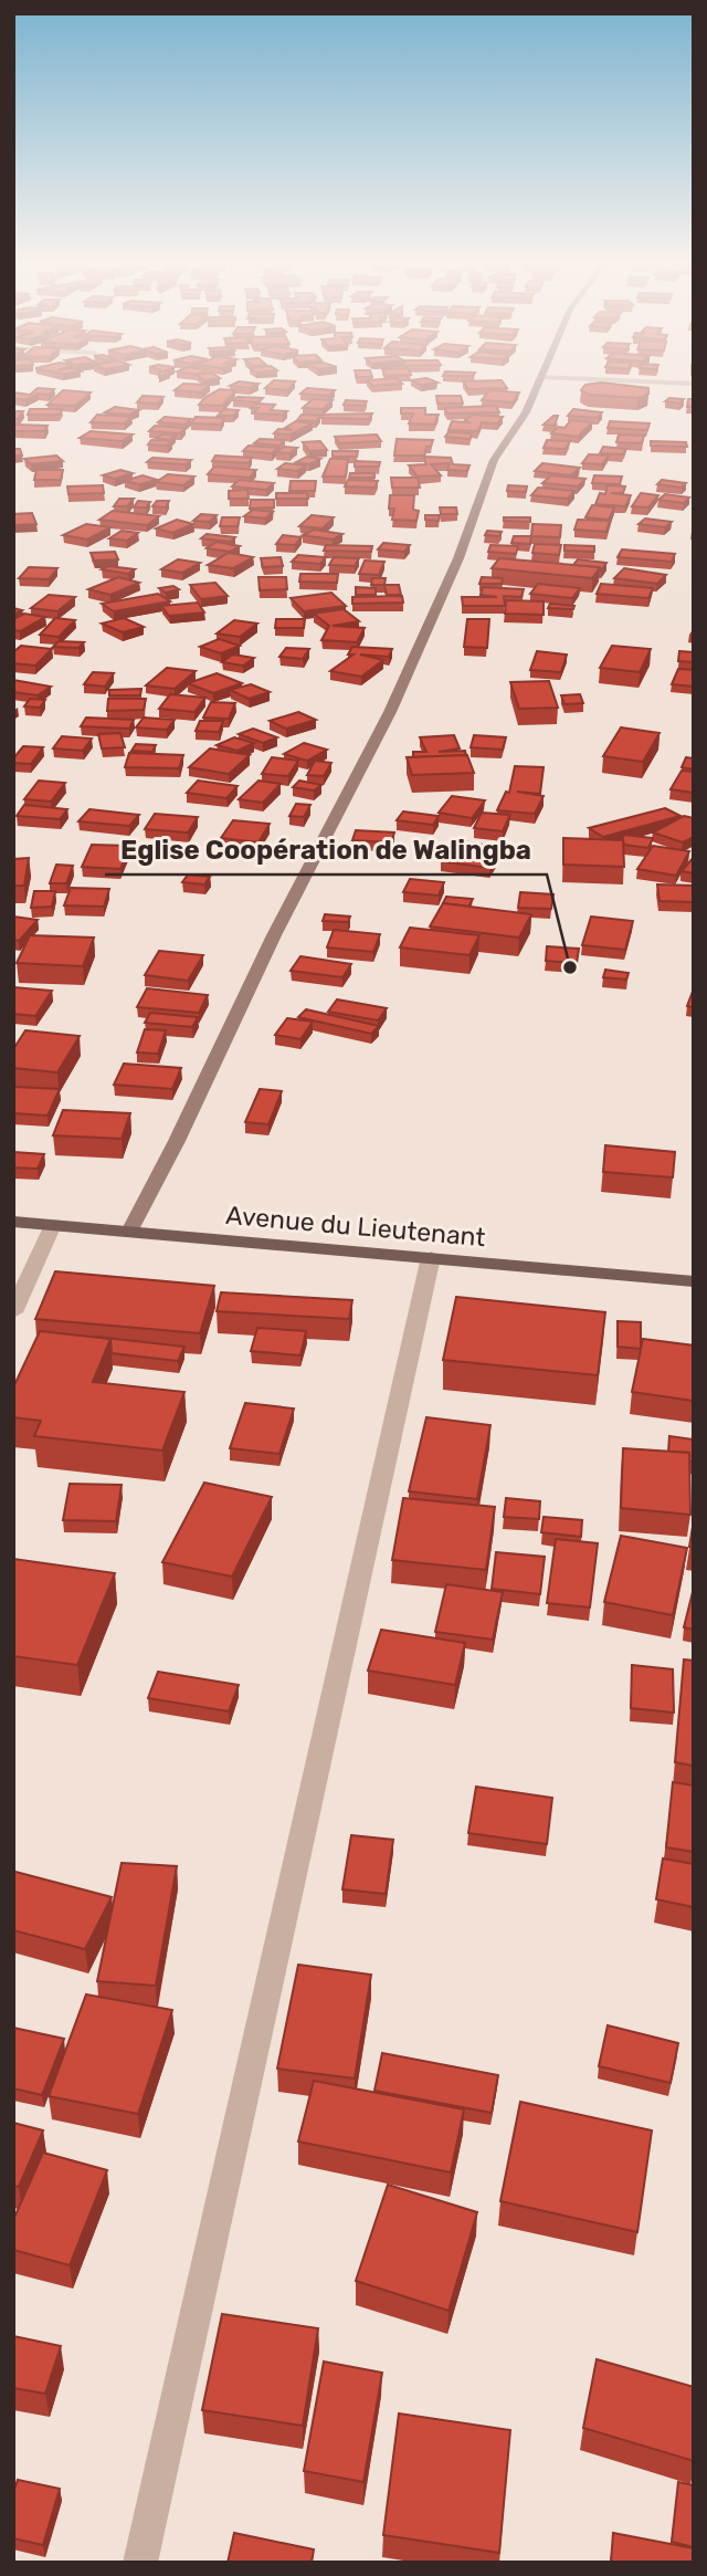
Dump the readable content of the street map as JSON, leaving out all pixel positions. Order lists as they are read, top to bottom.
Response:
{
  "streets": {
    "main road": ["Avenue du Lieutenant"]
  },
  "places": ["Eglise Coopération de Walingba"]
}
